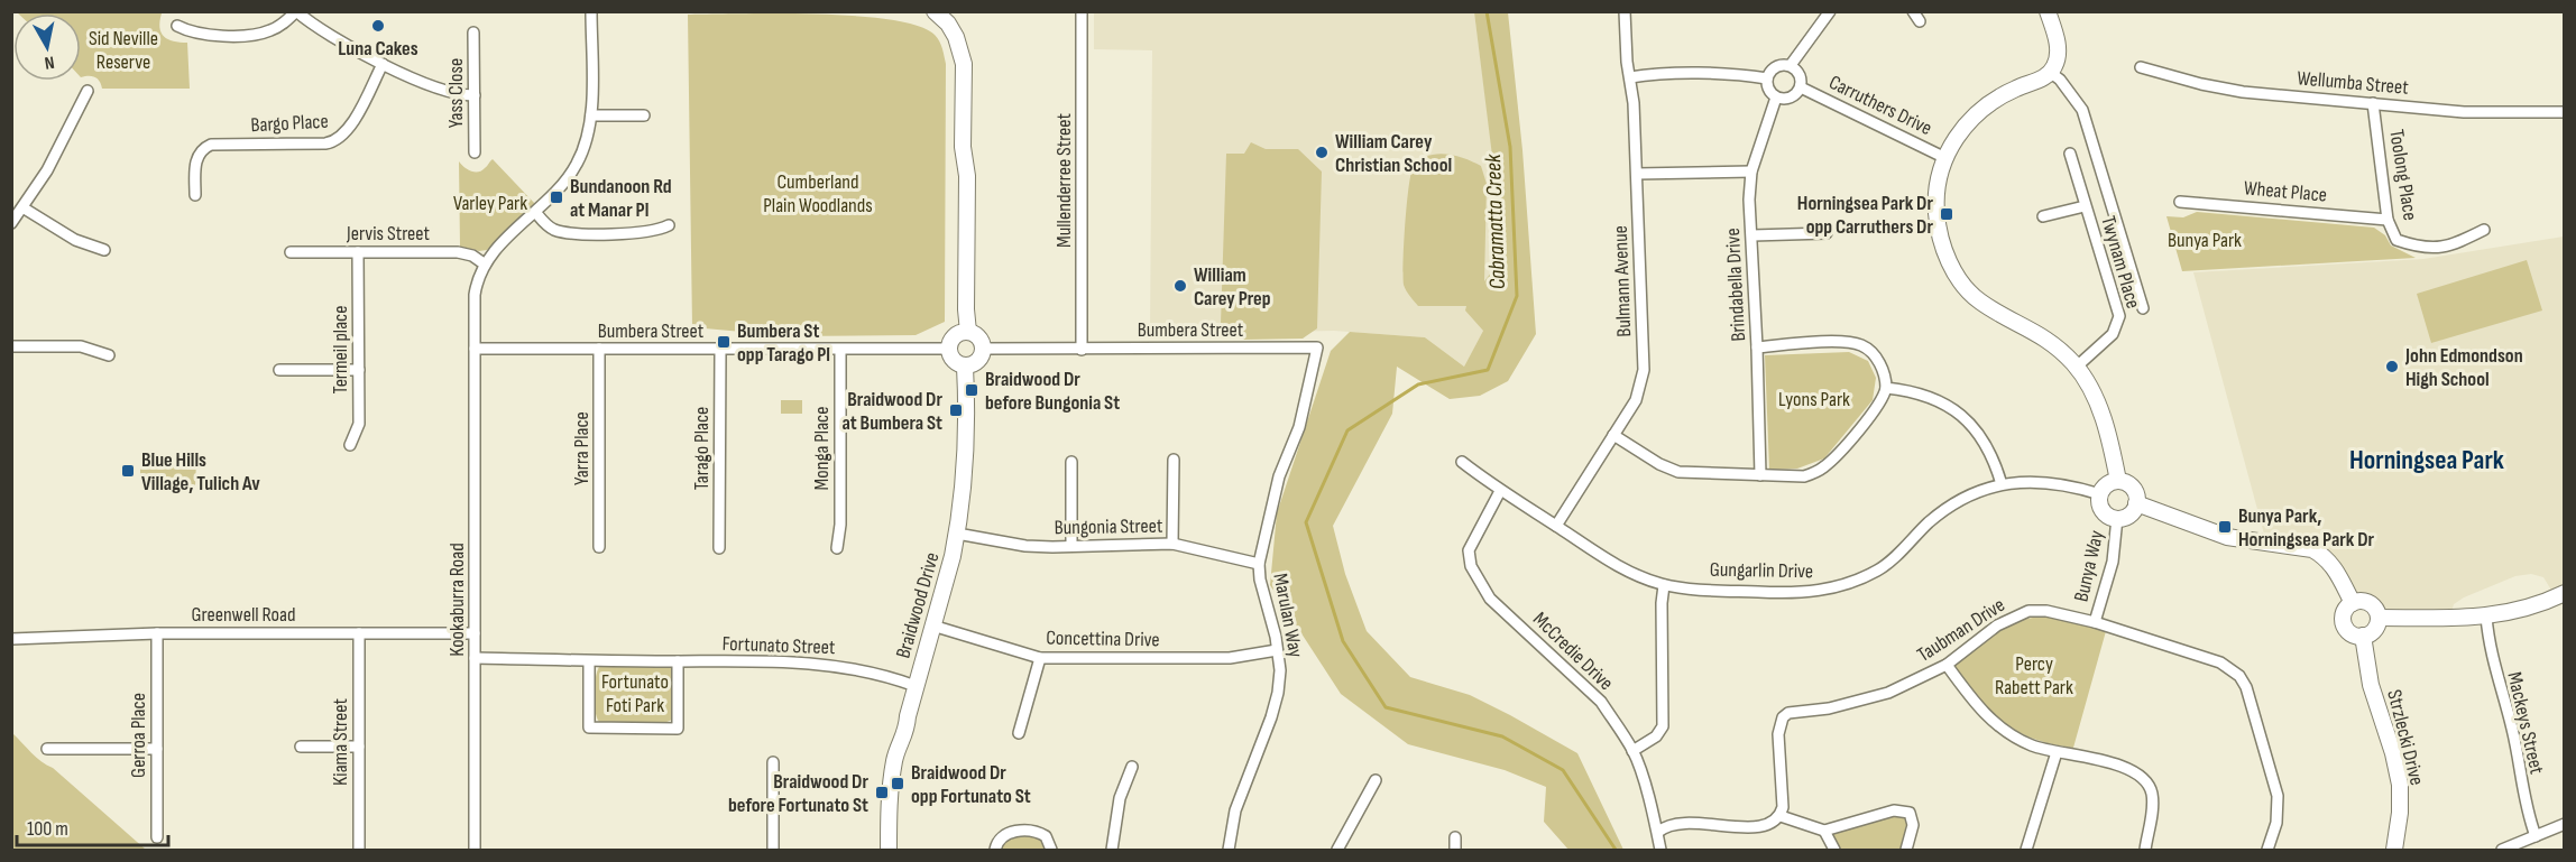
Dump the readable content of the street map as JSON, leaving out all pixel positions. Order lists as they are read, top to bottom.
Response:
{
  "streets": {
    "street": [
      "Wellumba Street",
      "Yass Close",
      "Carruthers Drive",
      "Bargo Place",
      "Toolong Place",
      "Mullenderree Street",
      "Wheat Place",
      "Jervis Street",
      "Twynam Place",
      "Bulmann Avenue",
      "Brindabella Drive",
      "Bumbera Street",
      "Termeil place",
      "Yarra Place",
      "Tarago Place",
      "Monga Place",
      "Bungonia Street",
      "Bunya Way",
      "Gungarlin Drive",
      "Kookaburra Road",
      "Braidwood Drive",
      "Greenwell Road",
      "Marulan Way",
      "Taubman Drive",
      "Concettina Drive",
      "Fortunato Street",
      "McCredie Drive",
      "Mackeys Street",
      "Gerroa Place",
      "Strzlecki Drive",
      "Kiama Street"
    ]
  },
  "crossings": [
    ["Wellumba Street", "Toolong Place"],
    ["Carruthers Drive", "Brindabella Drive"],
    ["Toolong Place", "Wheat Place"],
    ["Mullenderree Street", "Bumbera Street"],
    ["Jervis Street", "Termeil place"],
    ["Jervis Street", "Kookaburra Road"],
    ["Bulmann Avenue", "Gungarlin Drive"],
    ["Bumbera Street", "Yarra Place"],
    ["Bumbera Street", "Tarago Place"],
    ["Bumbera Street", "Monga Place"],
    ["Bumbera Street", "Kookaburra Road"],
    ["Bumbera Street", "Braidwood Drive"],
    ["Bumbera Street", "Marulan Way"],
    ["Bungonia Street", "Braidwood Drive"],
    ["Bungonia Street", "Marulan Way"],
    ["Bunya Way", "Gungarlin Drive"],
    ["Bunya Way", "Taubman Drive"],
    ["Gungarlin Drive", "McCredie Drive"],
    ["Kookaburra Road", "Greenwell Road"],
    ["Kookaburra Road", "Fortunato Street"],
    ["Braidwood Drive", "Concettina Drive"],
    ["Braidwood Drive", "Fortunato Street"],
    ["Greenwell Road", "Gerroa Place"],
    ["Greenwell Road", "Kiama Street"],
    ["Marulan Way", "Concettina Drive"]
  ],
  "districts": ["Horningsea Park"],
  "water": ["Cabramatta Creek"],
  "parks": [
    "Sid Neville Reserve",
    "Cumberland Plain Woodlands",
    "Varley Park",
    "Bunya Park",
    "Lyons Park",
    "Percy Rabett Park",
    "Fortunato Foti Park"
  ],
  "places": {
    "other": [
      "Luna Cakes",
      "William Carey Christian School",
      "William Carey Prep",
      "John Edmondson High School"
    ],
    "transit": [
      "Bundanoon Rd at Manar Pl",
      "Horningsea Park Dr opp Carruthers Dr",
      "Bumbera St opp Tarago Pl",
      "Braidwood Dr before Bungonia St",
      "Braidwood Dr at Bumbera St",
      "Blue Hills Village, Tulich Av",
      "Bunya Park, Horningsea Park Dr",
      "Braidwood Dr opp Fortunato St",
      "Braidwood Dr before Fortunato St"
    ]
  },
  "scale_bar": "100 m",
  "north": "bottom"
}
